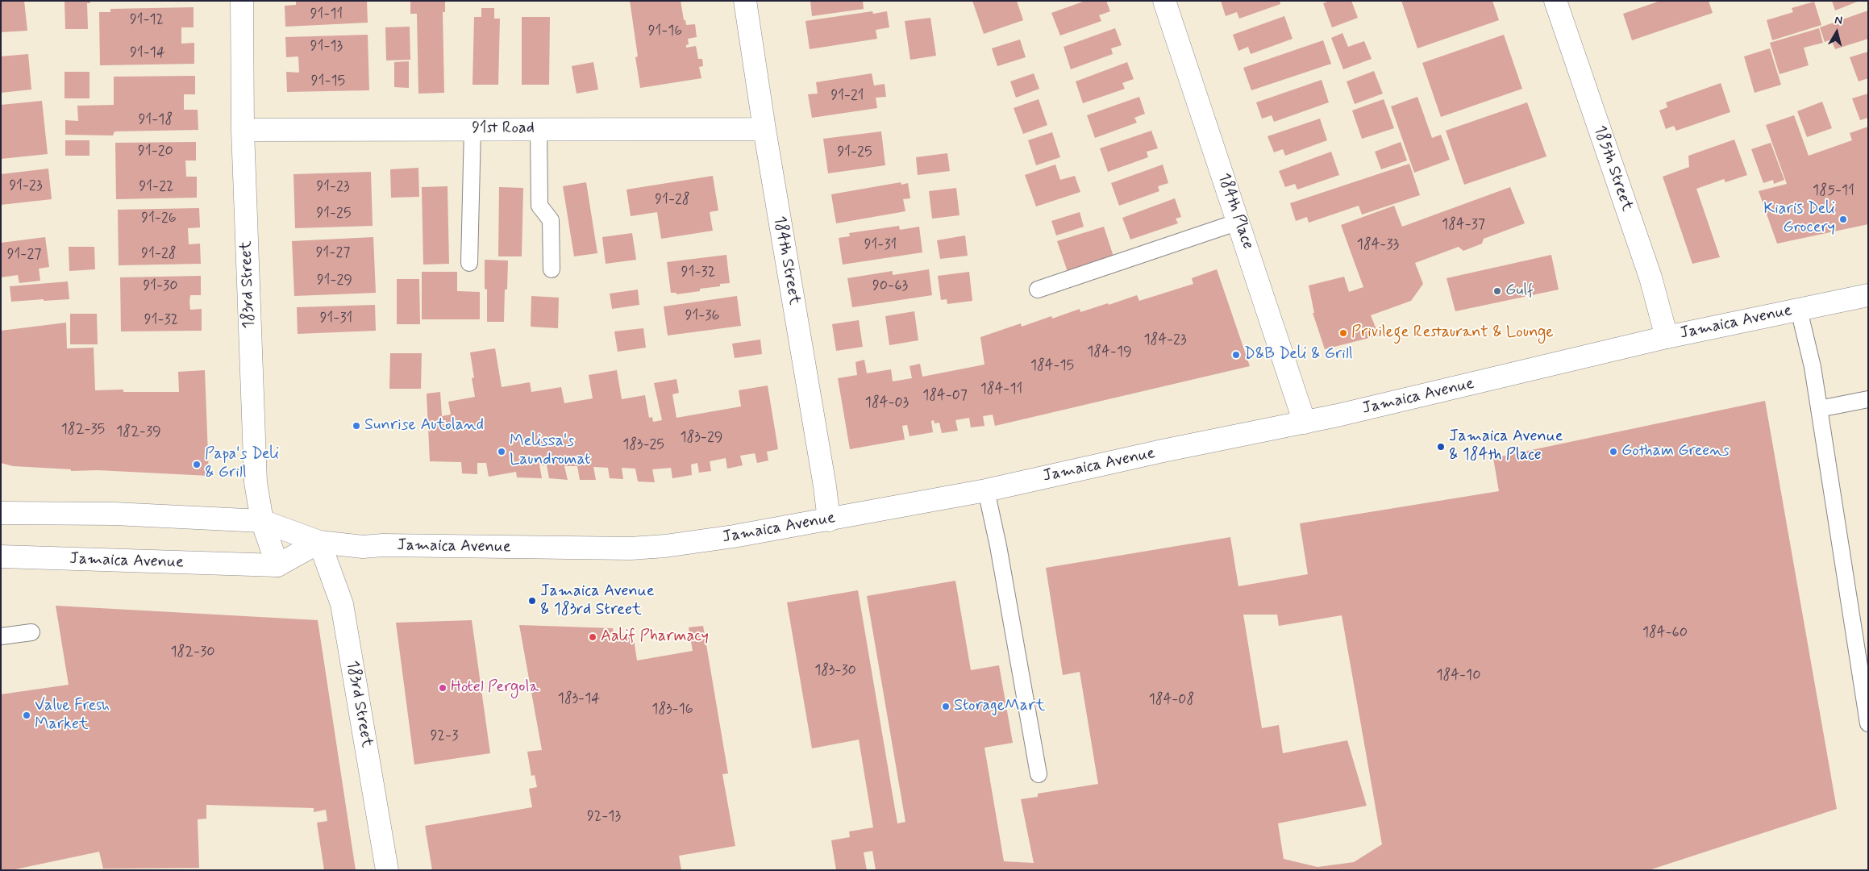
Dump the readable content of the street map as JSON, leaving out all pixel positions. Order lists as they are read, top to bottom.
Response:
{
  "streets": {
    "street": [
      "91st Road",
      "185th Street",
      "184th Place",
      "184th Street",
      "183rd Street",
      "Jamaica Avenue"
    ]
  },
  "crossings": [
    ["91st Road", "184th Street"],
    ["91st Road", "183rd Street"],
    ["185th Street", "Jamaica Avenue"],
    ["184th Place", "Jamaica Avenue"],
    ["184th Street", "Jamaica Avenue"],
    ["183rd Street", "Jamaica Avenue"]
  ],
  "places": [
    "Kiaris Deli Grocery",
    "Gulf",
    "Privilege Restaurant & Lounge",
    "D&B Deli & Grill",
    "Sunrise Autoland",
    "Jamaica Avenue & 184th Place",
    "Melissa's Laundromat",
    "Gotham Greens",
    "Papa's Deli & Grill",
    "Jamaica Avenue & 183rd Street",
    "Aalif Pharmacy",
    "Hotel Pergola",
    "StorageMart",
    "Value Fresh Market"
  ],
  "house_numbers": [
    "91-11",
    "91-12",
    "91-16",
    "91-13",
    "91-14",
    "91-15",
    "91-21",
    "91-18",
    "91-20",
    "91-25",
    "91-23",
    "91-22",
    "91-23",
    "185-11",
    "91-28",
    "91-25",
    "91-26",
    "184-37",
    "91-31",
    "184-33",
    "91-27",
    "91-28",
    "91-27",
    "91-32",
    "91-29",
    "91-30",
    "90-63",
    "91-36",
    "91-31",
    "91-32",
    "184-23",
    "184-19",
    "184-15",
    "184-11",
    "184-07",
    "184-03",
    "182-35",
    "182-39",
    "183-29",
    "183-25",
    "184-60",
    "182-30",
    "183-30",
    "184-10",
    "183-14",
    "184-08",
    "183-16",
    "92-3",
    "92-13"
  ],
  "north": "top"
}
